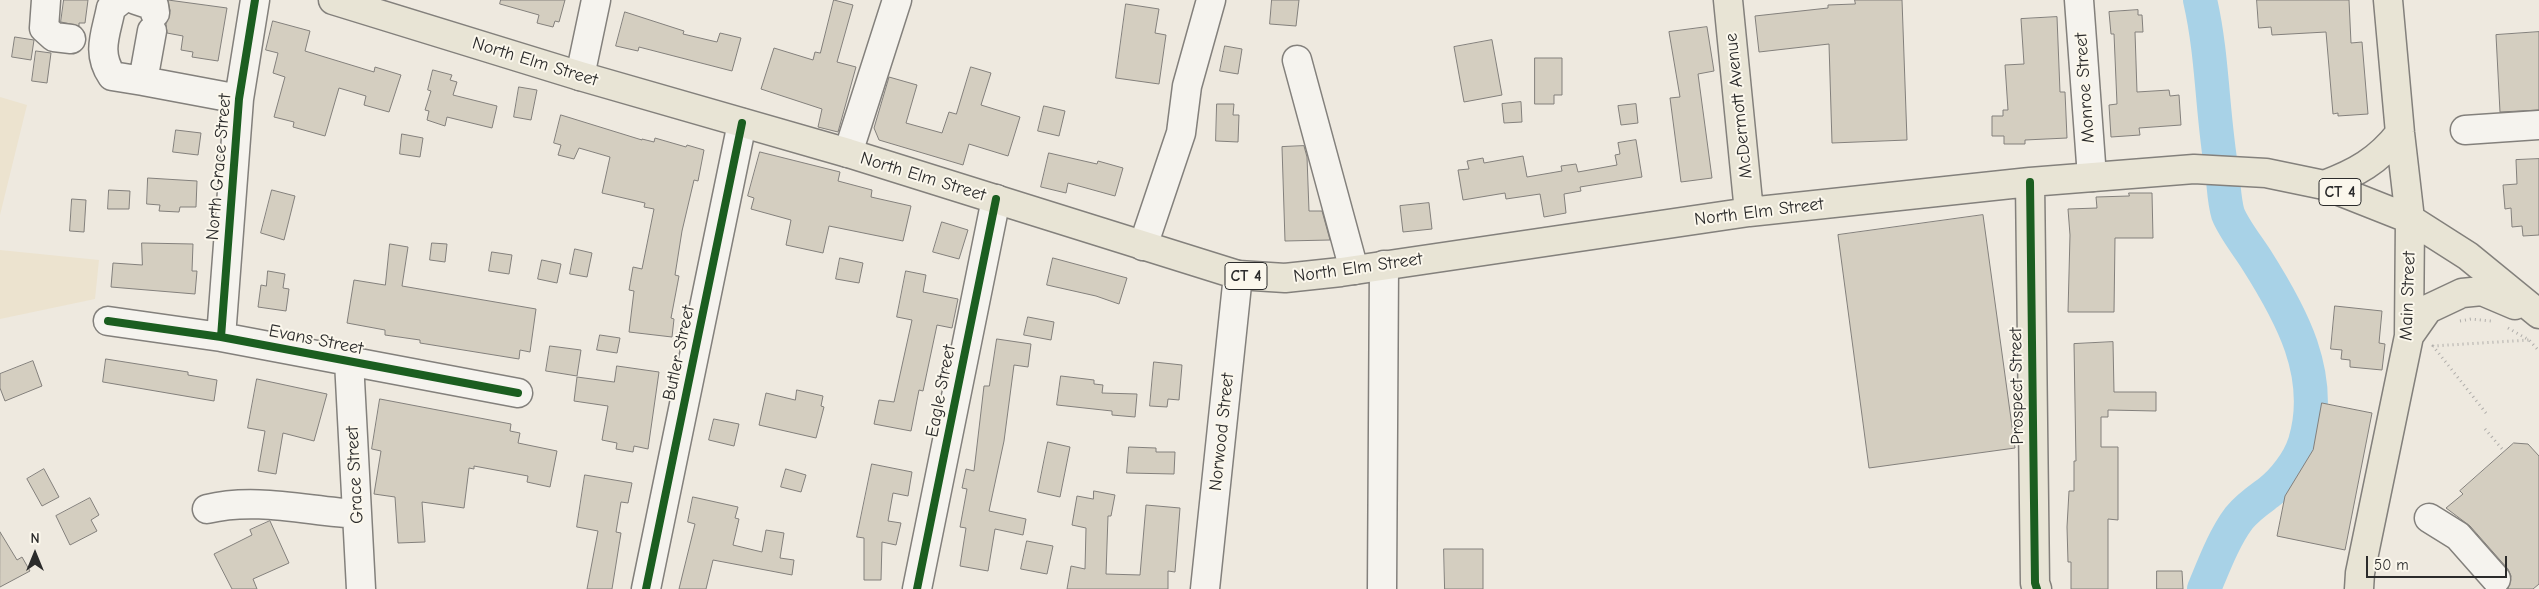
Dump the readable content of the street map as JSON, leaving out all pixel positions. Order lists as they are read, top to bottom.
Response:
{
  "streets": {
    "main road": [
      "North Elm Street",
      "McDermott Avenue",
      "CT 4",
      "Main Street",
      "Prospect Street"
    ],
    "street": [
      "Monroe Street",
      "North Grace Street",
      "Evans Street",
      "Butler Street",
      "Eagle Street",
      "Norwood Street",
      "Grace Street"
    ]
  },
  "crossings": [
    ["North Elm Street", "Monroe Street"],
    ["North Elm Street", "McDermott Avenue"],
    ["North Elm Street", "CT 4"],
    ["North Elm Street", "Main Street"],
    ["North Elm Street", "Butler Street"],
    ["North Elm Street", "Prospect Street"],
    ["North Elm Street", "Eagle Street"],
    ["North Elm Street", "Norwood Street"],
    ["North Grace Street", "Evans Street"],
    ["CT 4", "Main Street"],
    ["Evans Street", "Grace Street"]
  ],
  "scale_bar": "50 m",
  "north": "top"
}
